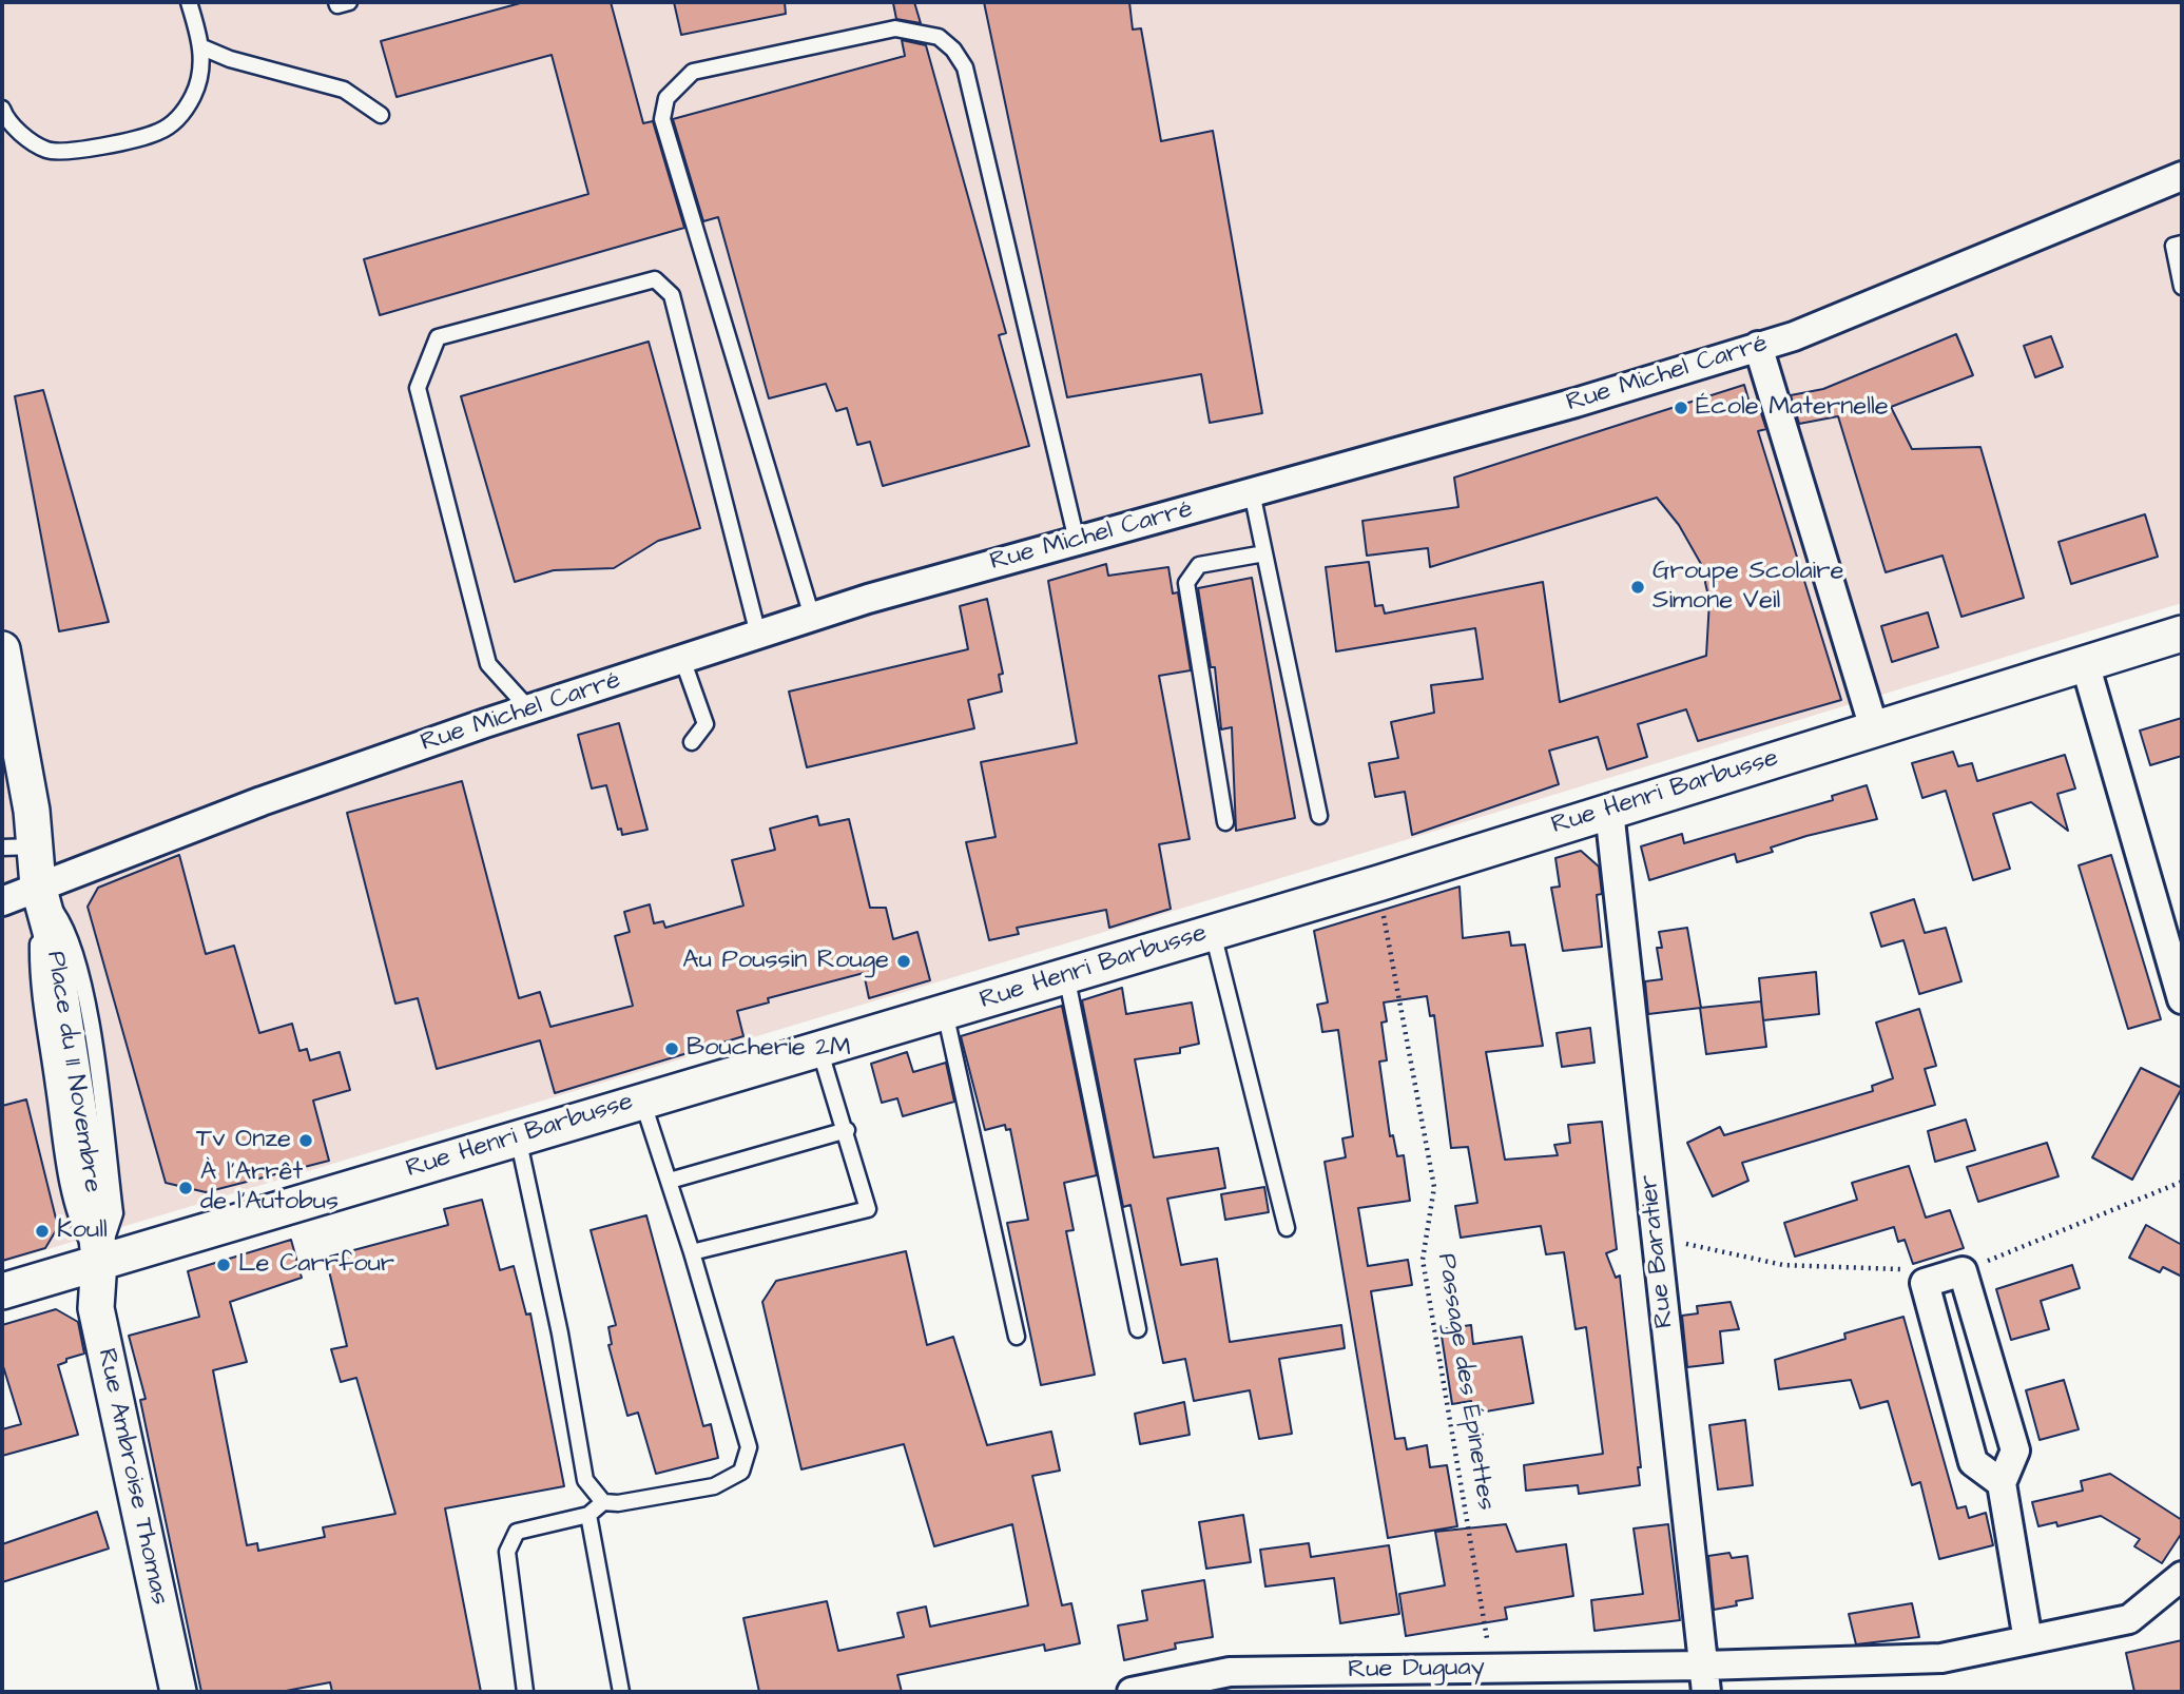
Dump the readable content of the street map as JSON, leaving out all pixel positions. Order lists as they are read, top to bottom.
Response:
{
  "streets": {
    "street": [
      "Rue Michel Carré",
      "Rue Henri Barbusse",
      "Place du 11 Novembre",
      "Rue Baratier",
      "Rue Ambroise Thomas",
      "Rue Duguay"
    ],
    "path": ["Passage des Épinettes"]
  },
  "crossings": [
    ["Rue Michel Carré", "Place du 11 Novembre"],
    ["Rue Henri Barbusse", "Place du 11 Novembre"],
    ["Rue Henri Barbusse", "Rue Baratier"],
    ["Rue Henri Barbusse", "Passage des Épinettes"],
    ["Rue Henri Barbusse", "Rue Ambroise Thomas"],
    ["Place du 11 Novembre", "Rue Ambroise Thomas"],
    ["Rue Baratier", "Rue Duguay"],
    ["Passage des Épinettes", "Rue Duguay"]
  ],
  "places": [
    "École Maternelle",
    "Groupe Scolaire Simone Veil",
    "Au Poussin Rouge",
    "Boucherie 2M",
    "Tv Onze",
    "À l'Arrêt de l'Autobus",
    "Koull",
    "Le Carrfour"
  ]
}
